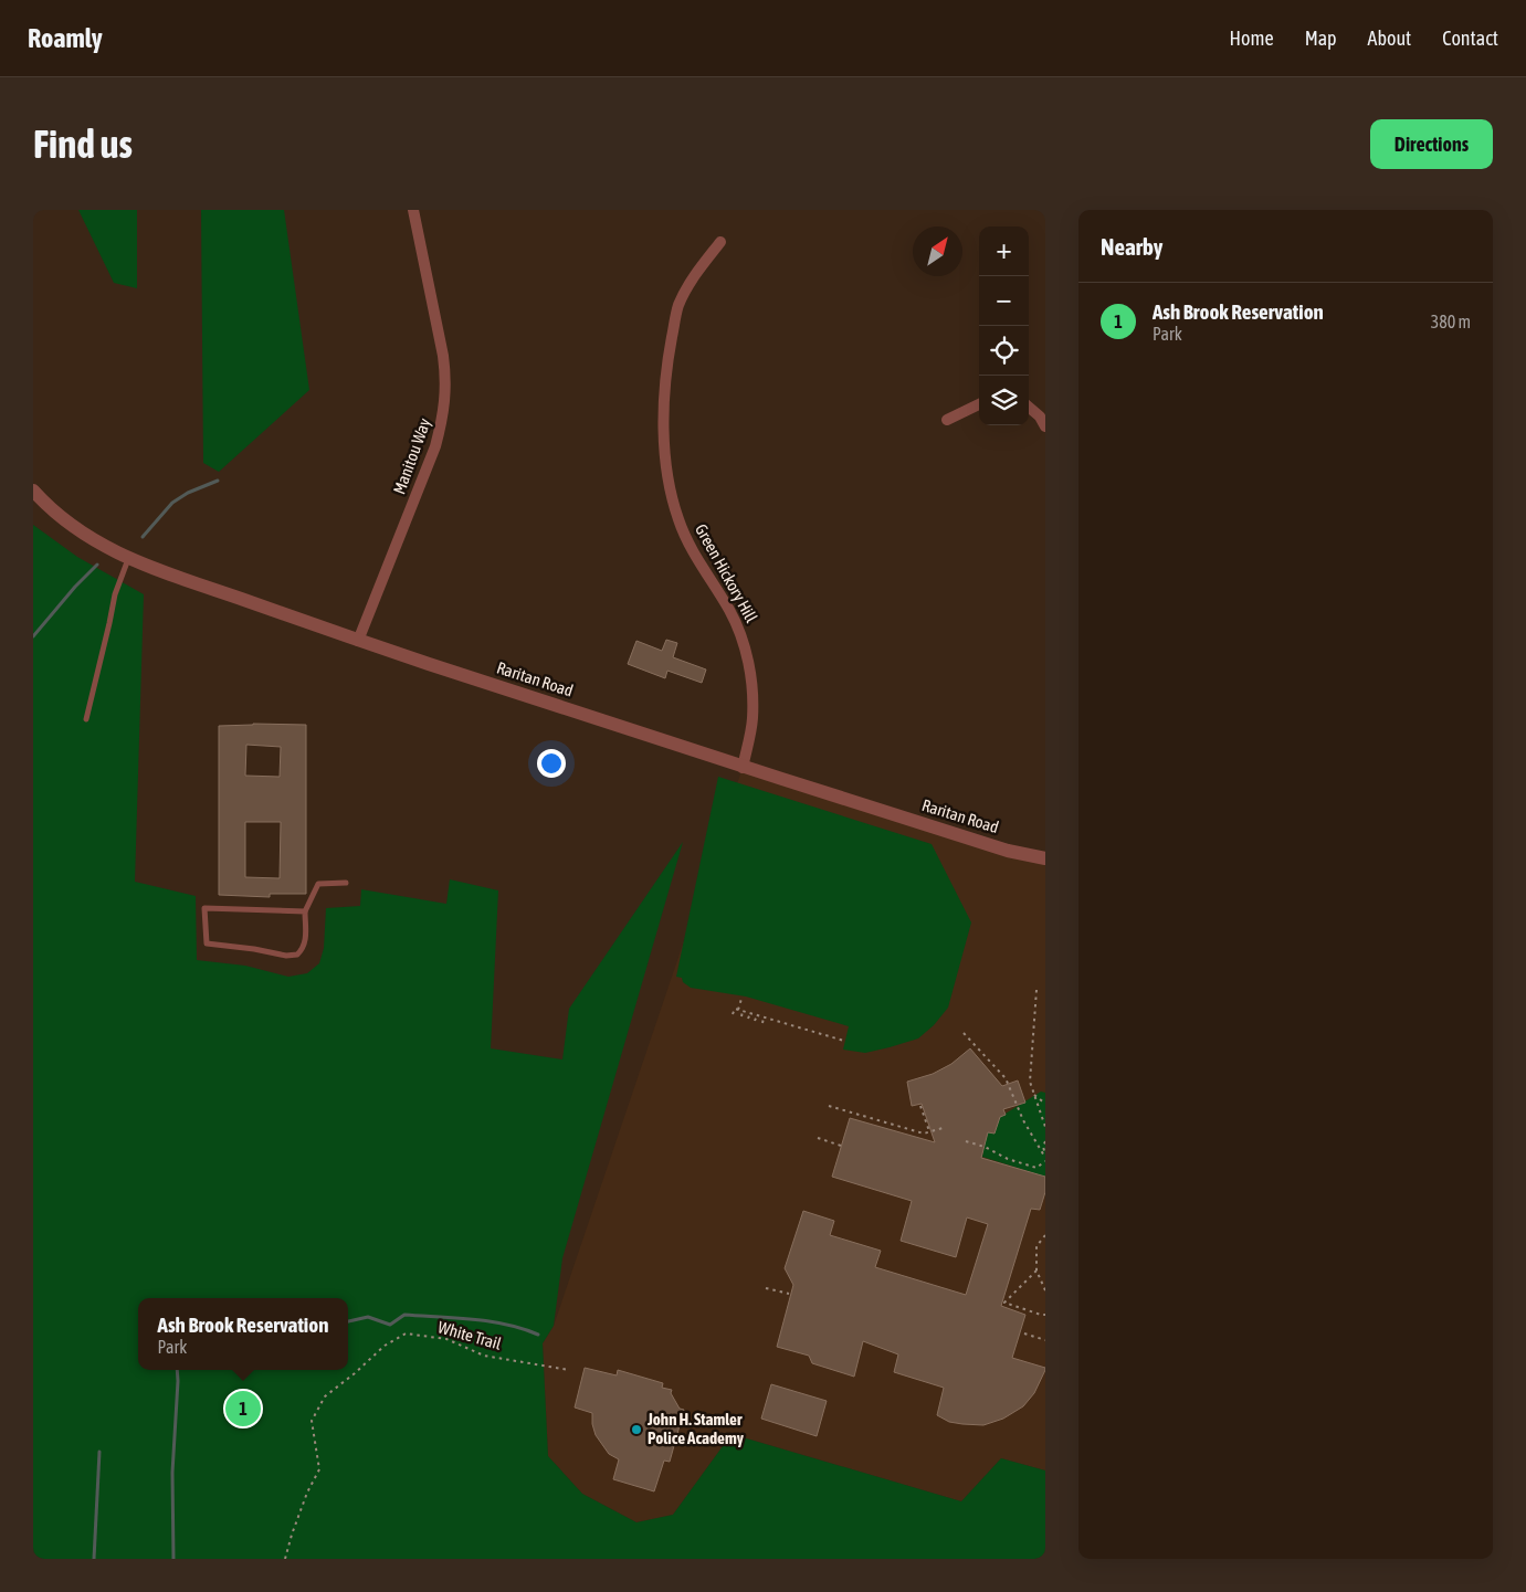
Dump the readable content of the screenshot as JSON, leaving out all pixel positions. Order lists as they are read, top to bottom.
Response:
{
  "streets": {
    "street": ["Manitou Way", "Green Hickory Hill", "Raritan Road"],
    "path": ["White Trail"]
  },
  "crossings": [
    ["Manitou Way", "Raritan Road"],
    ["Green Hickory Hill", "Raritan Road"]
  ],
  "places": ["John H. Stamler Police Academy"],
  "north": "top right",
  "page": {
    "header": "Roamly",
    "nav": [
      "Home",
      "Map",
      "About",
      "Contact"
    ],
    "buttons": "Directions",
    "title": "Find us",
    "heading": "Nearby",
    "map_buttons": ["+", "−"],
    "list": [
      {
        "mark": "1",
        "name": "Ash Brook Reservation",
        "note": "Park",
        "value": "380 m"
      }
    ],
    "popup": ["Ash Brook Reservation", "Park"],
    "pins": "1"
  }
}
